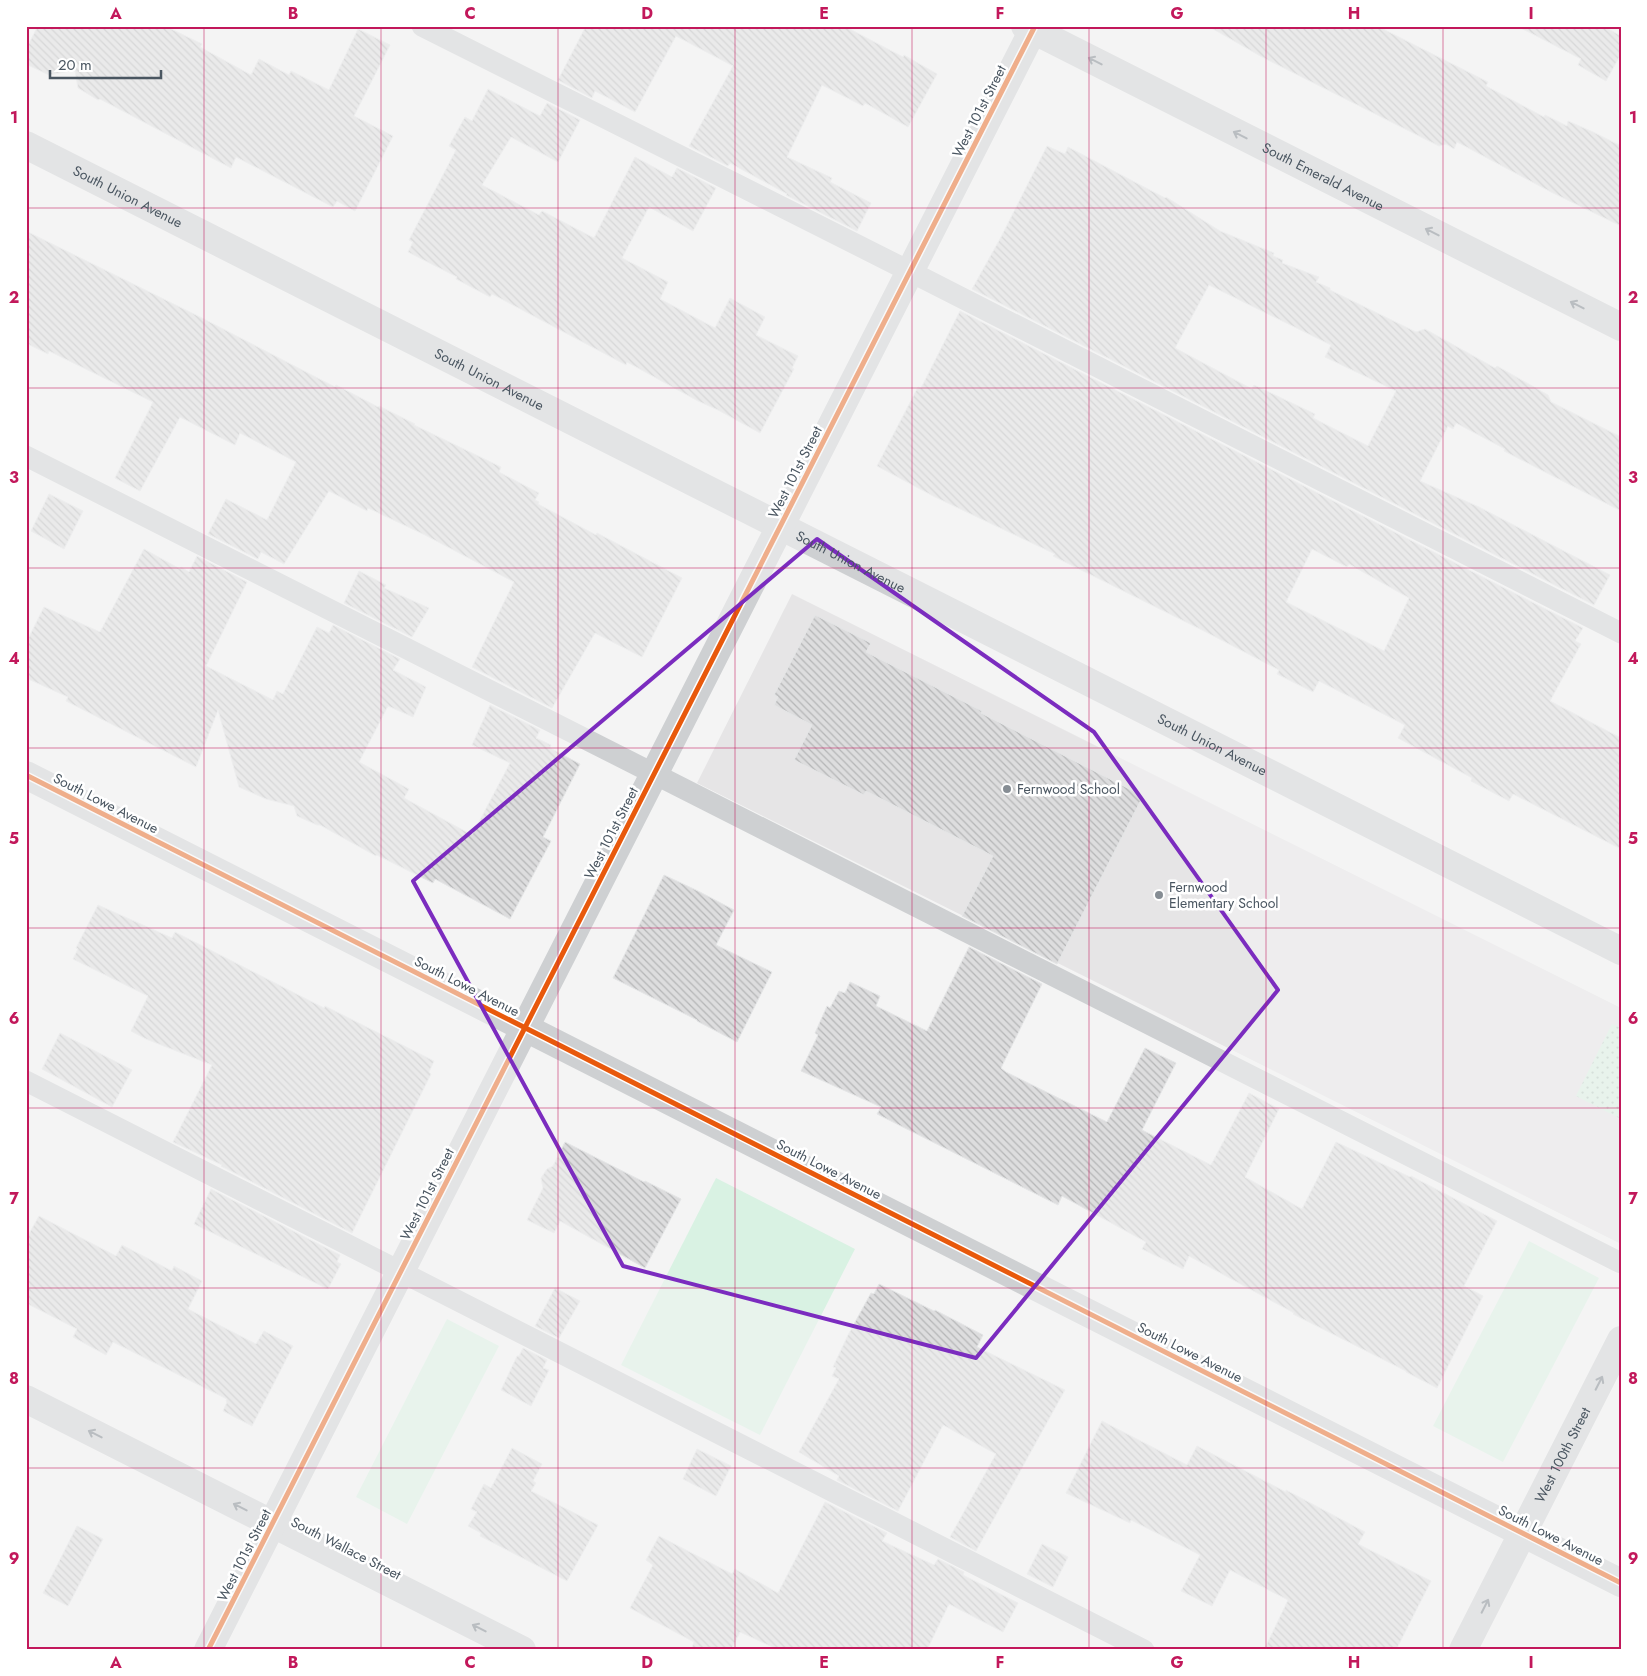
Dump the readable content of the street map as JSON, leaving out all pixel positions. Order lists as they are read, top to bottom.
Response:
{
  "streets": {
    "street": [
      "West 101st Street",
      "South Emerald Avenue",
      "South Union Avenue",
      "South Lowe Avenue",
      "West 100th Street",
      "South Wallace Street"
    ]
  },
  "crossings": [
    ["West 101st Street", "South Emerald Avenue"],
    ["West 101st Street", "South Union Avenue"],
    ["West 101st Street", "South Lowe Avenue"],
    ["West 101st Street", "South Wallace Street"],
    ["South Lowe Avenue", "West 100th Street"]
  ],
  "one_way": ["South Emerald Avenue", "West 100th Street", "South Wallace Street"],
  "places": ["Fernwood School", "Fernwood Elementary School"],
  "scale_bar": "20 m",
  "grid": {
    "columns": [
      "A",
      "B",
      "C",
      "D",
      "E",
      "F",
      "G",
      "H",
      "I"
    ],
    "rows": [
      "1",
      "2",
      "3",
      "4",
      "5",
      "6",
      "7",
      "8",
      "9"
    ]
  }
}
